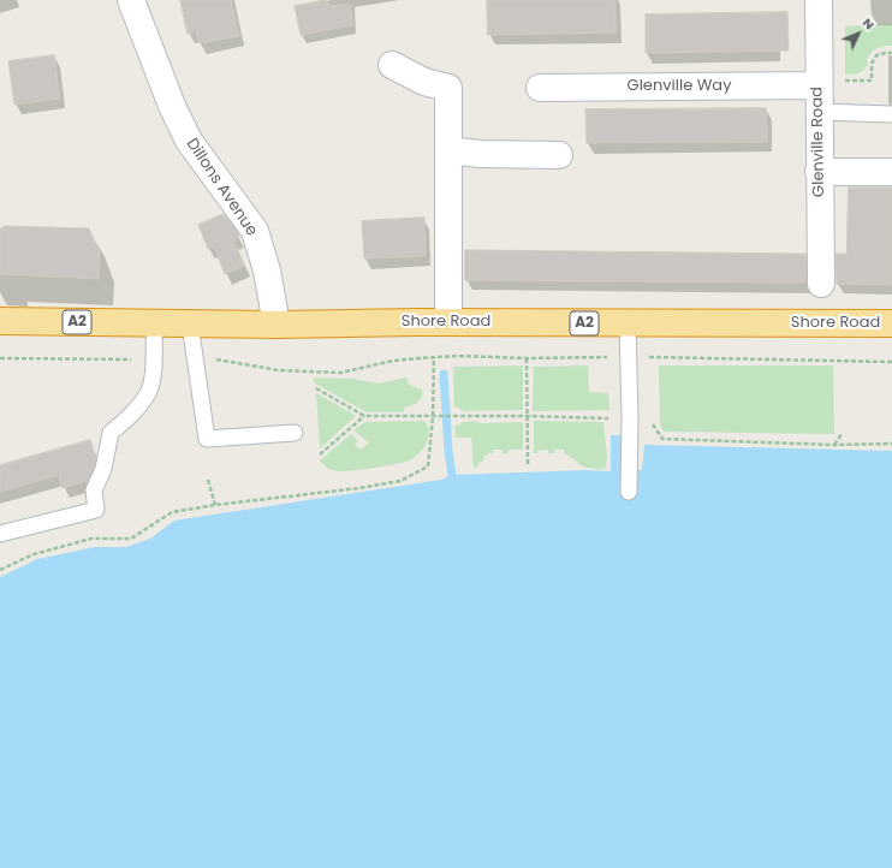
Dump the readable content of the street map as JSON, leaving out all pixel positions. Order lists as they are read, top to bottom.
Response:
{
  "streets": {
    "highway": ["A2", "Shore Road"],
    "street": ["Glenville Way", "Glenville Road", "Dillons Avenue"]
  },
  "crossings": [
    ["Glenville Way", "Glenville Road"],
    ["Dillons Avenue", "Shore Road"]
  ],
  "north": "top right"
}
